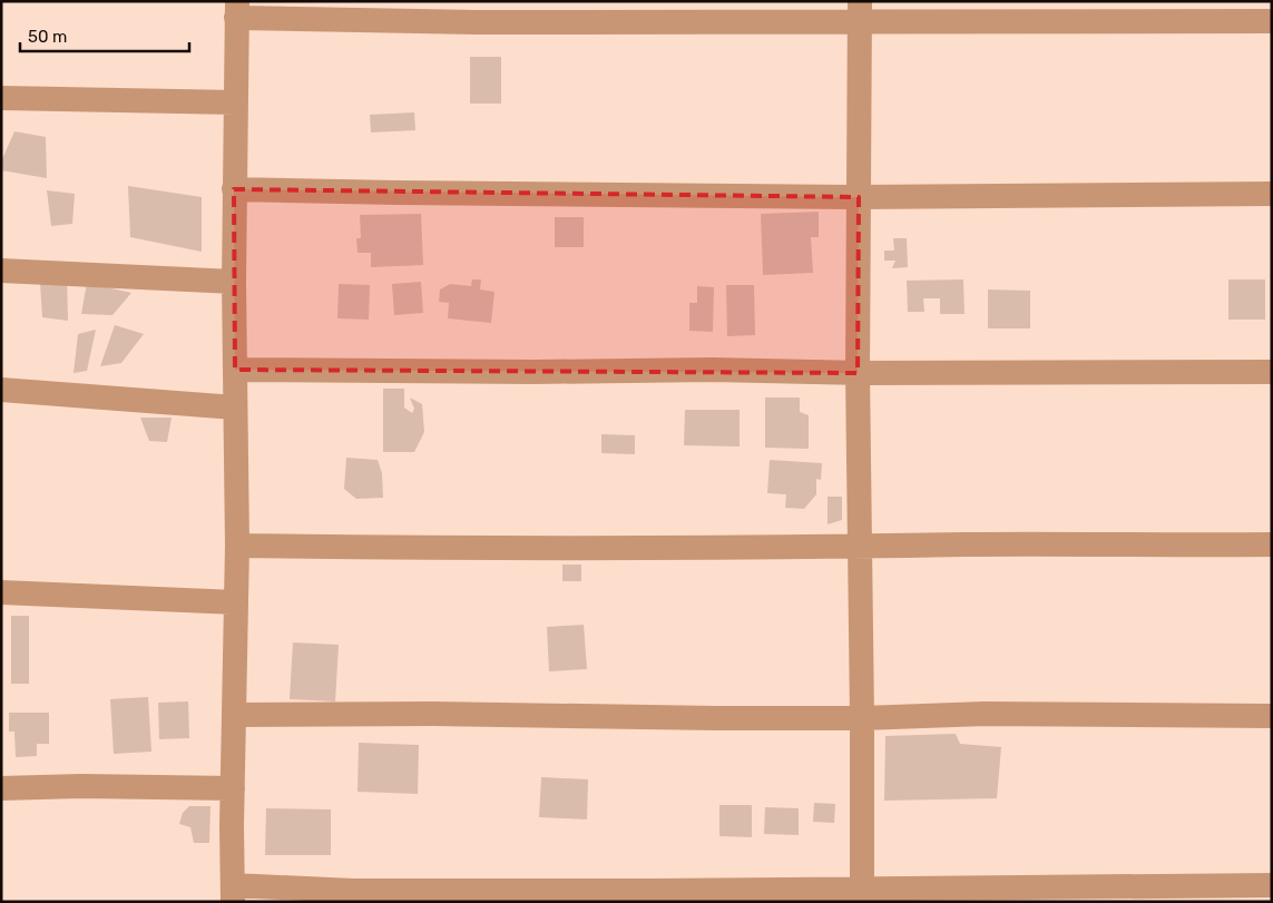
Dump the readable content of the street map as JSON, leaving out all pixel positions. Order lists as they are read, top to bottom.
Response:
{
  "scale_bar": "50 m"
}
